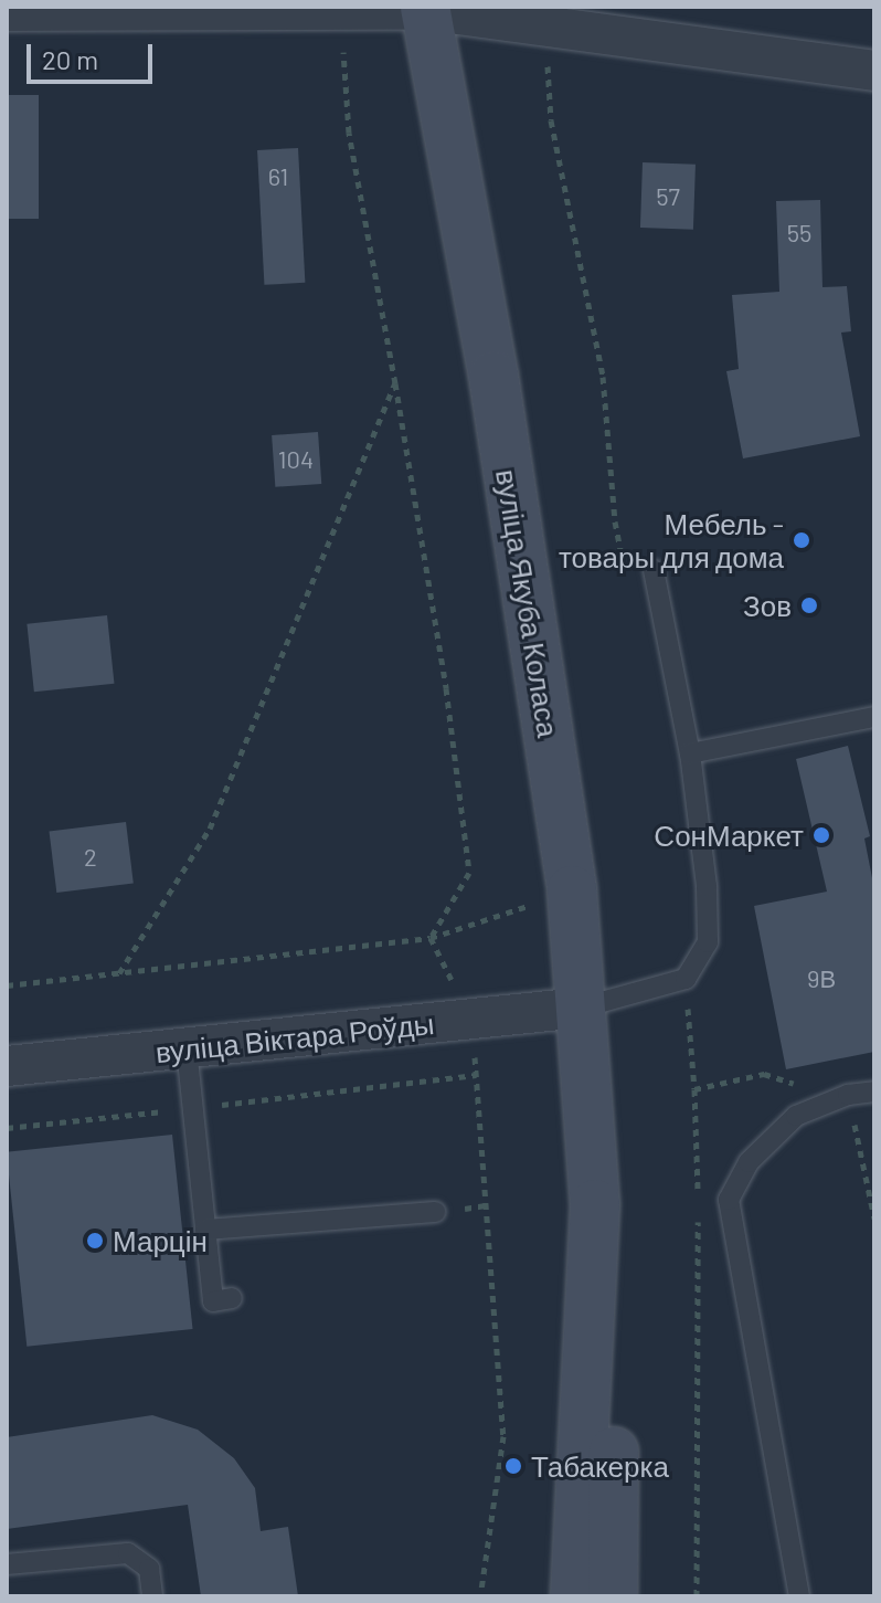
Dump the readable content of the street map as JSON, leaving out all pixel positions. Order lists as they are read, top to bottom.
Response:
{
  "streets": {
    "main road": ["вуліца Якуба Коласа"],
    "street": ["вуліца Віктара Роўды"]
  },
  "crossings": [
    ["вуліца Якуба Коласа", "вуліца Віктара Роўды"]
  ],
  "places": [
    "Мебель - товары для дома",
    "Зов",
    "СонМаркет",
    "Марцін",
    "Табакерка"
  ],
  "house_numbers": [
    "61",
    "57",
    "55",
    "104",
    "2",
    "9В"
  ],
  "scale_bar": "20 m"
}
